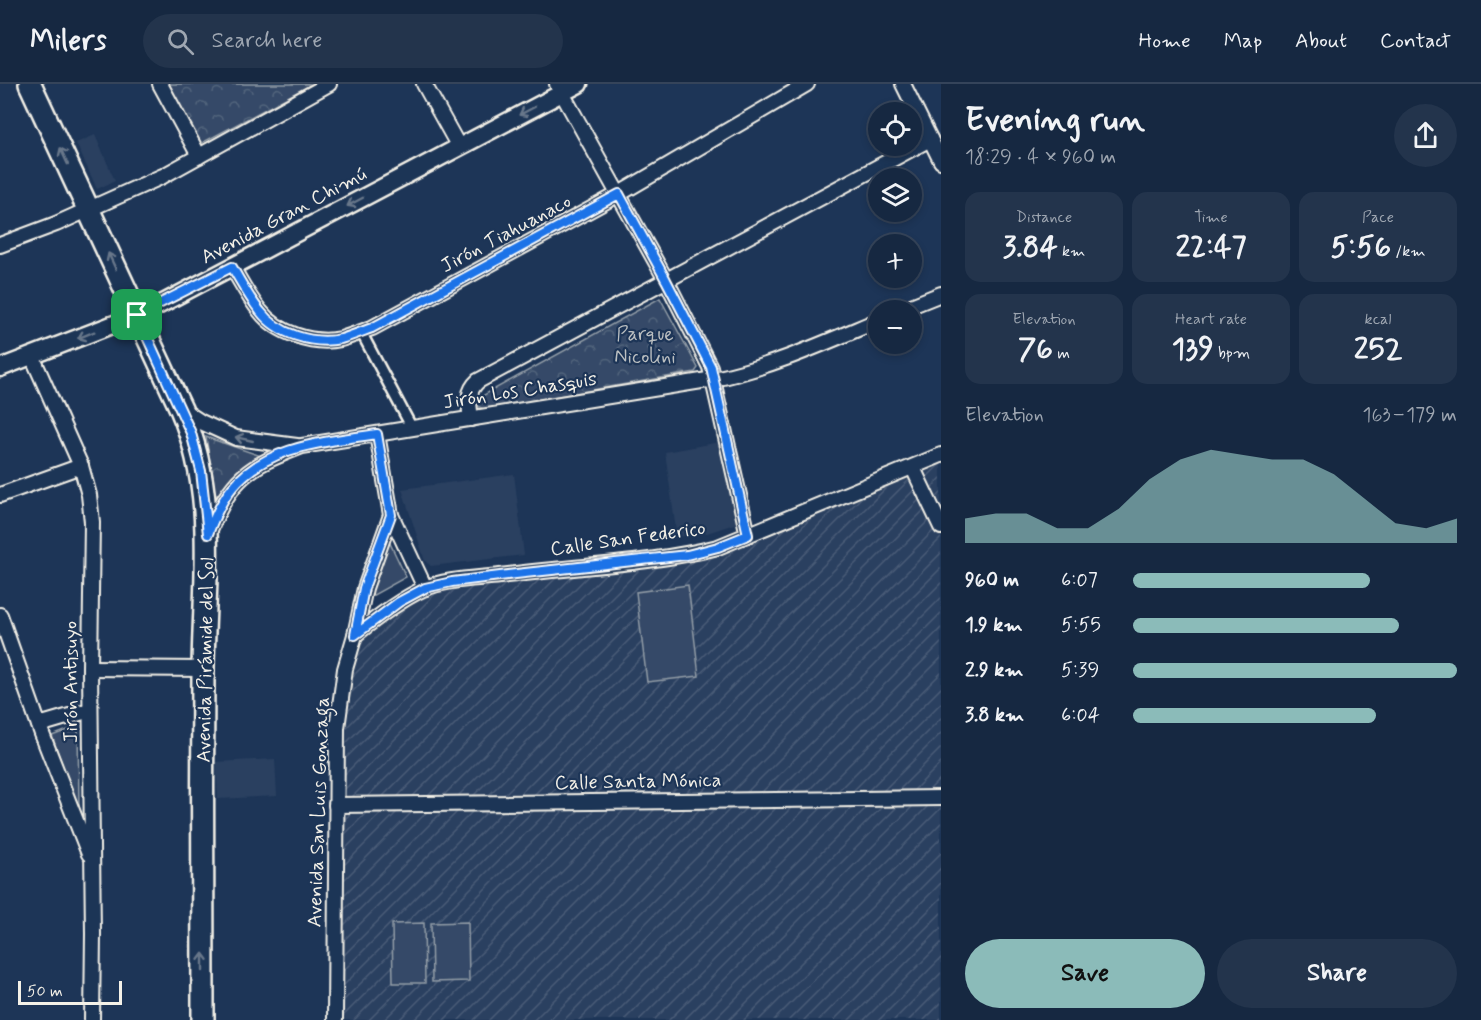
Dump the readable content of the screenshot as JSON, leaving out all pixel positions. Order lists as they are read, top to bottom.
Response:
{
  "streets": {
    "main road": ["Avenida Pirámide del Sol"],
    "street": [
      "Avenida Gran Chimú",
      "Jirón Tiahuanaco",
      "Jirón Los Chasquis",
      "Calle San Federico",
      "Jirón Antisuyo",
      "Calle Santa Mónica",
      "Avenida San Luis Gonzaga"
    ]
  },
  "crossings": [
    ["Avenida Gran Chimú", "Jirón Tiahuanaco"],
    ["Avenida Gran Chimú", "Avenida Pirámide del Sol"],
    ["Avenida Gran Chimú", "Jirón Antisuyo"],
    ["Jirón Los Chasquis", "Avenida Pirámide del Sol"],
    ["Calle San Federico", "Avenida San Luis Gonzaga"],
    ["Calle Santa Mónica", "Avenida San Luis Gonzaga"]
  ],
  "one_way": ["Avenida Pirámide del Sol"],
  "parks": ["Parque Nicolini"],
  "scale_bar": "50 m",
  "page": {
    "header": "Milers",
    "search": "Search here",
    "nav": [
      "Home",
      "Map",
      "About",
      "Contact"
    ],
    "heading": ["Evening run", "18:29 · 4 × 960 m"],
    "map_buttons": ["+", "−"],
    "stats": [
      ["Distance", "3.84 km"],
      ["Time", "22:47"],
      ["Pace", "5:56 /km"],
      ["Elevation", "76 m"],
      ["Heart rate", "139 bpm"],
      ["kcal", "252"]
    ],
    "chart": ["Elevation", "163–179 m"],
    "list": [
      {
        "name": "960 m",
        "note": "6:07"
      },
      {
        "name": "1.9 km",
        "note": "5:55"
      },
      {
        "name": "2.9 km",
        "note": "5:39"
      },
      {
        "name": "3.8 km",
        "note": "6:04"
      }
    ],
    "buttons": ["Save", "Share"],
    "scale": "50 m"
  }
}
